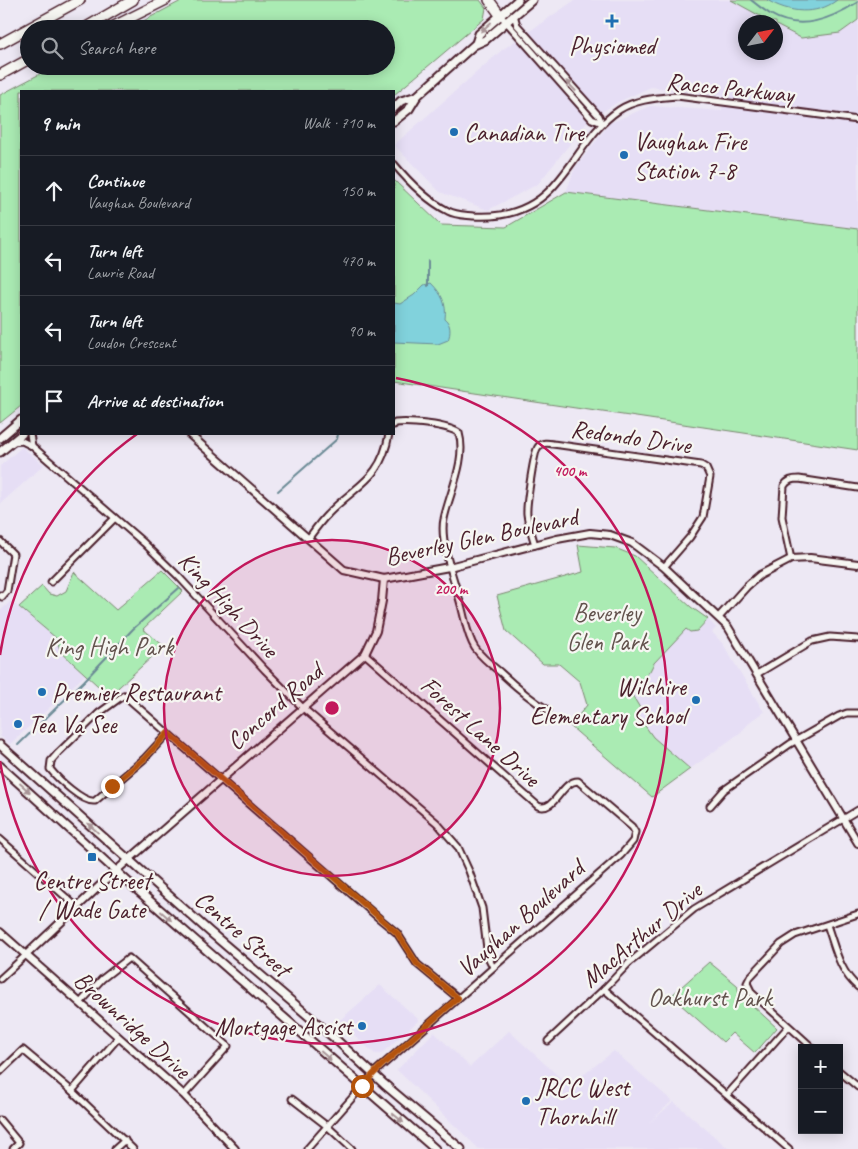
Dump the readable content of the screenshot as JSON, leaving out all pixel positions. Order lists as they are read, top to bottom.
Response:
{
  "streets": {
    "main road": ["Centre Street"],
    "street": [
      "Racco Parkway",
      "Redondo Drive",
      "Beverley Glen Boulevard",
      "King High Drive",
      "Concord Road",
      "Forest Lane Drive",
      "Vaughan Boulevard",
      "MacArthur Drive",
      "Brownridge Drive"
    ]
  },
  "crossings": [
    ["Redondo Drive", "Beverley Glen Boulevard"],
    ["Beverley Glen Boulevard", "Concord Road"],
    ["Beverley Glen Boulevard", "MacArthur Drive"],
    ["King High Drive", "Concord Road"],
    ["King High Drive", "Vaughan Boulevard"],
    ["Concord Road", "Forest Lane Drive"],
    ["Concord Road", "Centre Street"],
    ["Concord Road", "Brownridge Drive"],
    ["Forest Lane Drive", "Vaughan Boulevard"],
    ["Vaughan Boulevard", "Centre Street"]
  ],
  "parks": ["Beverley Glen Park", "King High Park", "Oakhurst Park"],
  "places": {
    "health": ["Physiomed"],
    "other": [
      "Canadian Tire",
      "Vaughan Fire Station 7-8",
      "Premier Restaurant",
      "Wilshire Elementary School",
      "Tea Va See",
      "Mortgage Assist",
      "JRCC West Thornhill"
    ],
    "transit": ["Centre Street / Wade Gate"]
  },
  "north": "top right",
  "page": {
    "search": "Search here",
    "heading": ["9 min", "Walk · 710 m"],
    "list": [
      ["Continue", "Vaughan Boulevard", "150 m"],
      ["Turn left", "Lawrie Road", "470 m"],
      ["Turn left", "Loudon Crescent", "90 m"],
      "Arrive at destination"
    ],
    "map_buttons": ["+", "−"]
  },
  "rings": ["400 m", "200 m"]
}
